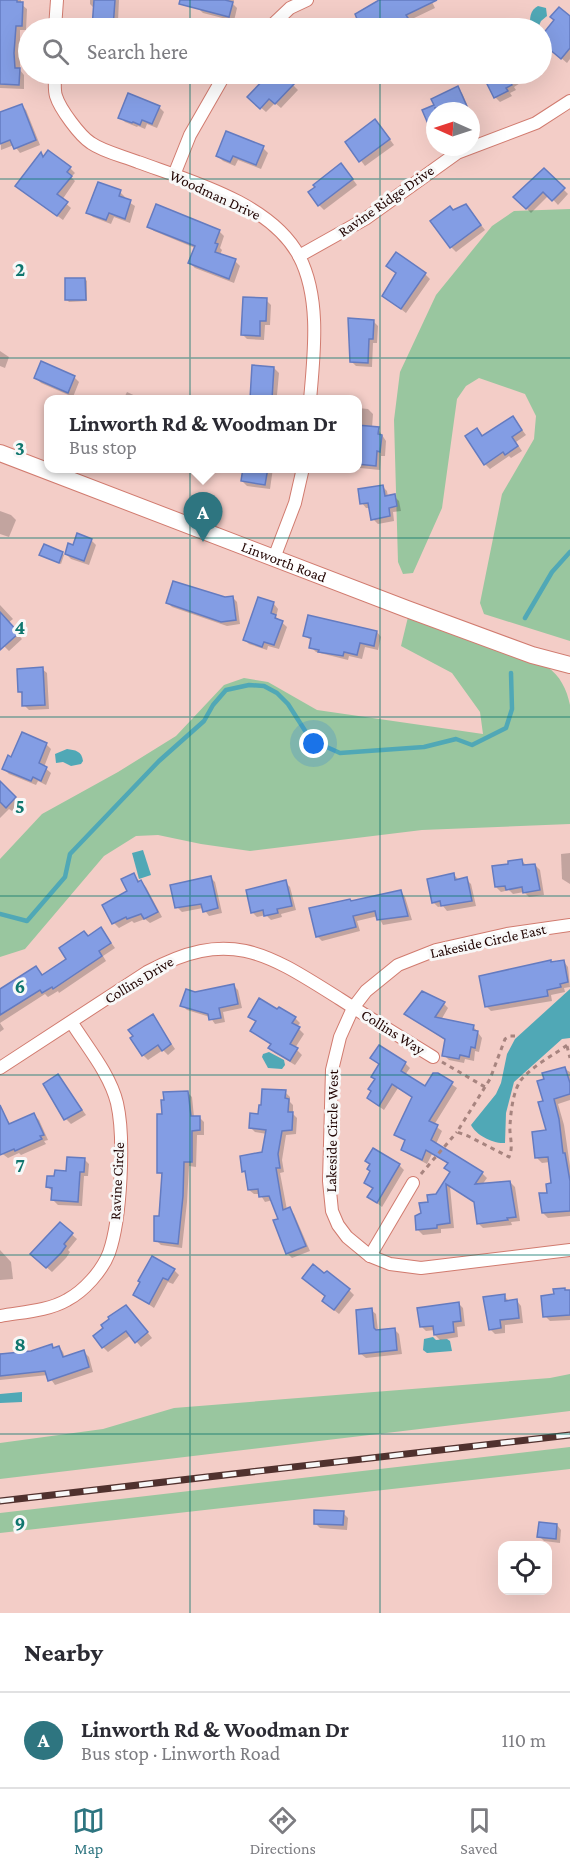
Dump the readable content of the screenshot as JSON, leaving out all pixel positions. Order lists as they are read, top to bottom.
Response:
{
  "streets": {
    "main road": ["Linworth Road"],
    "street": [
      "Woodman Drive",
      "Ravine Ridge Drive",
      "Lakeside Circle East",
      "Collins Drive",
      "Collins Way",
      "Lakeside Circle West",
      "Ravine Circle"
    ]
  },
  "crossings": [
    ["Woodman Drive", "Ravine Ridge Drive"],
    ["Lakeside Circle East", "Collins Drive"],
    ["Lakeside Circle East", "Collins Way"],
    ["Lakeside Circle East", "Lakeside Circle West"],
    ["Collins Drive", "Collins Way"],
    ["Collins Drive", "Lakeside Circle West"],
    ["Collins Drive", "Ravine Circle"],
    ["Collins Way", "Lakeside Circle West"]
  ],
  "north": "left",
  "page": {
    "search": "Search here",
    "popup": ["Linworth Rd & Woodman Dr", "Bus stop"],
    "pins": "A",
    "heading": "Nearby",
    "list": [
      {
        "mark": "A",
        "name": "Linworth Rd & Woodman Dr",
        "note": "Bus stop · Linworth Road",
        "value": "110 m"
      }
    ],
    "nav": ["Map", "Directions", "Saved"]
  },
  "grid": {
    "rows": [
      "2",
      "3",
      "4",
      "5",
      "6",
      "7",
      "8",
      "9"
    ]
  }
}
